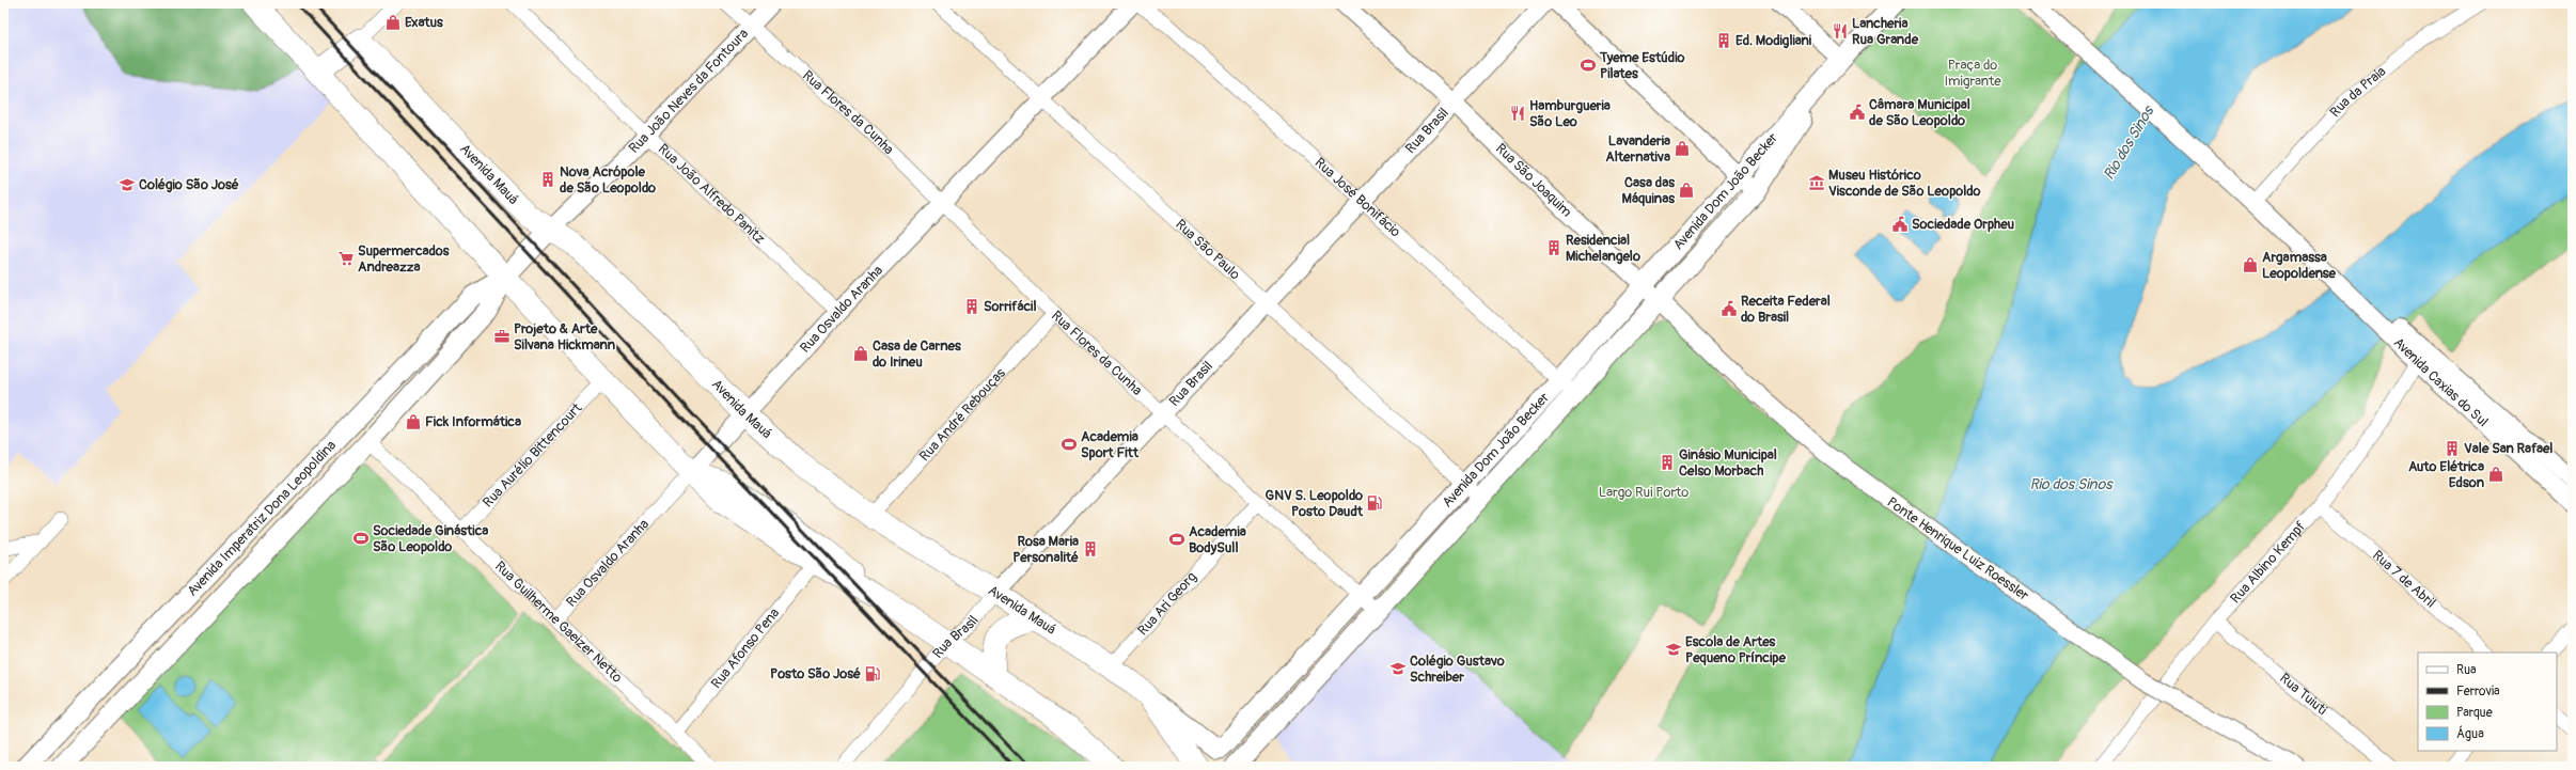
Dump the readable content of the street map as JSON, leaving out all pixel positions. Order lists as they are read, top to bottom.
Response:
{
  "streets": {
    "main road": ["Avenida Mauá", "Avenida Dom João Becker", "Avenida Imperatriz Dona Leopoldina"],
    "street": [
      "Rua João Neves da Fontoura",
      "Rua da Praia",
      "Rua Flores da Cunha",
      "Rua Brasil",
      "Rua São Joaquim",
      "Rua João Alfredo Panitz",
      "Rua José Bonifácio",
      "Rua São Paulo",
      "Rua Osvaldo Aranha",
      "Avenida Caxias do Sul",
      "Rua André Rebouças",
      "Rua Aurélio Bittencourt",
      "Ponte Henrique Luiz Roessler",
      "Rua Albino Kempf",
      "Rua 7 de Abril",
      "Rua Ari Georg",
      "Rua Guilherme Gaeizer Netto",
      "Rua Afonso Pena",
      "Rua Tuiuti"
    ]
  },
  "crossings": [
    ["Rua João Neves da Fontoura", "Rua Flores da Cunha"],
    ["Rua João Neves da Fontoura", "Avenida Mauá"],
    ["Rua João Neves da Fontoura", "Rua João Alfredo Panitz"],
    ["Rua João Neves da Fontoura", "Avenida Imperatriz Dona Leopoldina"],
    ["Rua da Praia", "Avenida Caxias do Sul"],
    ["Rua Flores da Cunha", "Rua Brasil"],
    ["Rua Flores da Cunha", "Avenida Dom João Becker"],
    ["Rua Flores da Cunha", "Rua Osvaldo Aranha"],
    ["Rua Flores da Cunha", "Rua André Rebouças"],
    ["Rua Flores da Cunha", "Rua Ari Georg"],
    ["Rua Brasil", "Avenida Mauá"],
    ["Rua Brasil", "Rua São Joaquim"],
    ["Rua Brasil", "Rua José Bonifácio"],
    ["Rua Brasil", "Rua São Paulo"],
    ["Avenida Mauá", "Avenida Dom João Becker"],
    ["Avenida Mauá", "Rua Osvaldo Aranha"],
    ["Avenida Mauá", "Rua André Rebouças"],
    ["Avenida Mauá", "Avenida Imperatriz Dona Leopoldina"],
    ["Avenida Mauá", "Rua Ari Georg"],
    ["Rua São Joaquim", "Avenida Dom João Becker"],
    ["Rua São Joaquim", "Ponte Henrique Luiz Roessler"],
    ["Avenida Dom João Becker", "Rua José Bonifácio"],
    ["Avenida Dom João Becker", "Rua São Paulo"],
    ["Rua João Alfredo Panitz", "Rua Osvaldo Aranha"],
    ["Rua São Paulo", "Rua Osvaldo Aranha"],
    ["Rua Osvaldo Aranha", "Rua Guilherme Gaeizer Netto"],
    ["Avenida Caxias do Sul", "Rua Albino Kempf"],
    ["Rua Aurélio Bittencourt", "Rua Guilherme Gaeizer Netto"],
    ["Avenida Imperatriz Dona Leopoldina", "Rua Guilherme Gaeizer Netto"],
    ["Rua Albino Kempf", "Rua 7 de Abril"],
    ["Rua Albino Kempf", "Rua Tuiuti"],
    ["Rua Guilherme Gaeizer Netto", "Rua Afonso Pena"]
  ],
  "water": ["Rio dos Sinos"],
  "parks": ["Praça do Imigrante", "Largo Rui Porto"],
  "places": {
    "shop": [
      "Exatus",
      "Lavanderia Alternativa",
      "Casa das Máquinas",
      "Argamassa Leopoldense",
      "Casa de Carnes do Irineu",
      "Fick Informática",
      "Auto Elétrica Edson"
    ],
    "restaurant": ["Lancheria Rua Grande", "Hamburgueria São Leo"],
    "building": [
      "Ed. Modigliani",
      "Nova Acrópole de São Leopoldo",
      "Residencial Michelangelo",
      "Sorrifácil",
      "Vale San Rafael",
      "Ginásio Municipal Celso Morbach",
      "Rosa Maria Personalité"
    ],
    "sports": [
      "Tyeme Estúdio Pilates",
      "Academia Sport Fitt",
      "Sociedade Ginástica São Leopoldo",
      "Academia BodySull"
    ],
    "public building": ["Câmara Municipal de São Leopoldo", "Sociedade Orpheu", "Receita Federal do Brasil"],
    "museum": ["Museu Histórico Visconde de São Leopoldo"],
    "school or university": ["Colégio São José", "Escola de Artes Pequeno Príncipe", "Colégio Gustavo Schreiber"],
    "supermarket": ["Supermercados Andreazza"],
    "office": ["Projeto & Arte Silvana Hickmann"],
    "fuel station": ["GNV S. Leopoldo Posto Daudt", "Posto São José"]
  },
  "legend": [
    "Rua",
    "Ferrovia",
    "Parque",
    "Água"
  ]
}
